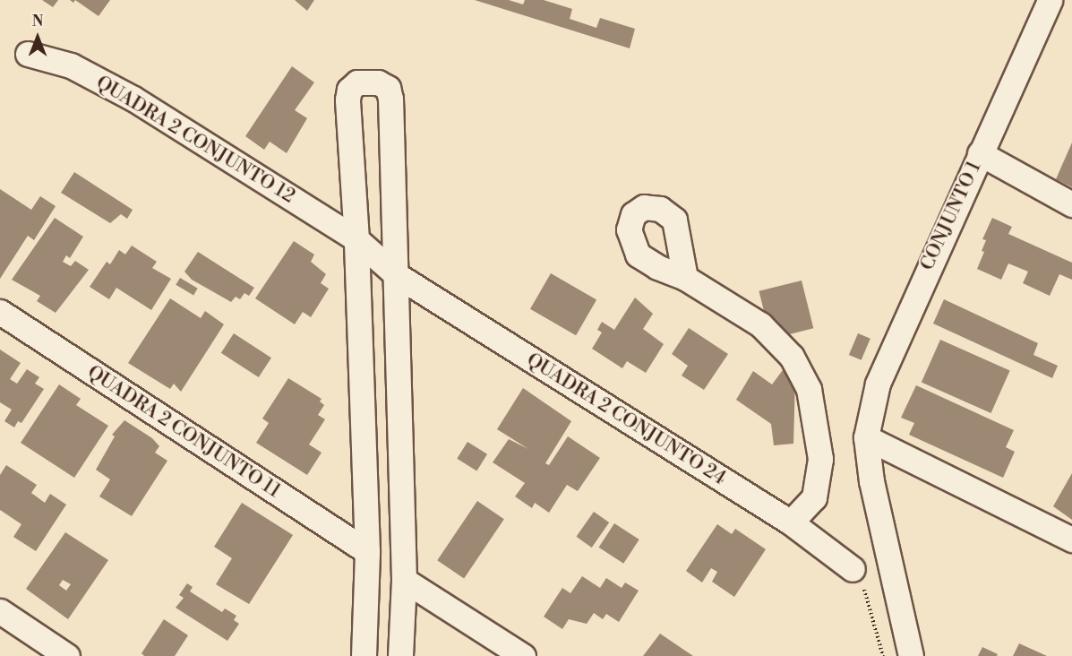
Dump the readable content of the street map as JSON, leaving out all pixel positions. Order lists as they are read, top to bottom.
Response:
{
  "streets": {
    "street": [
      "QUADRA 2 CONJUNTO 12",
      "CONJUNTO 1",
      "QUADRA 2 CONJUNTO 24",
      "QUADRA 2 CONJUNTO 11"
    ]
  },
  "crossings": [
    ["QUADRA 2 CONJUNTO 12", "QUADRA 2 CONJUNTO 24"]
  ],
  "north": "top"
}
